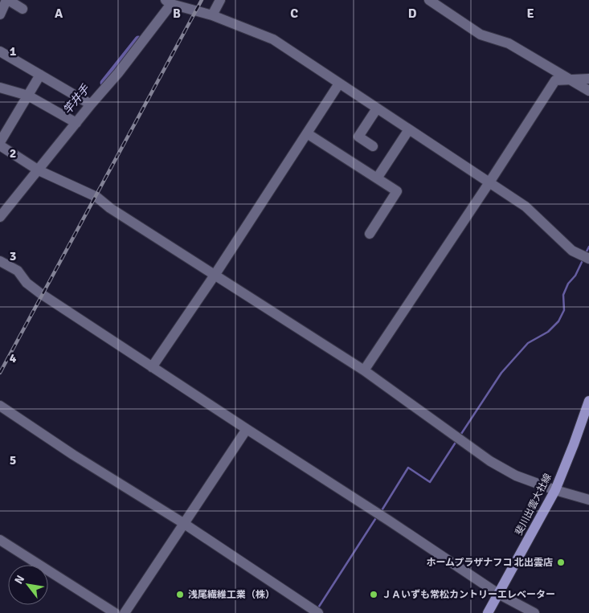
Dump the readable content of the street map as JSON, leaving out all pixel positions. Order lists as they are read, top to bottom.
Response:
{
  "streets": {
    "main road": ["斐川出雲大社線"]
  },
  "water": ["竿井手"],
  "places": ["ホームプラザナフコ 北出雲店", "浅尾繊維工業（株）", "ＪＡいずも常松カントリーエレベーター"],
  "north": "top left",
  "grid": {
    "columns": [
      "A",
      "B",
      "C",
      "D",
      "E"
    ],
    "rows": [
      "1",
      "2",
      "3",
      "4",
      "5"
    ]
  }
}
